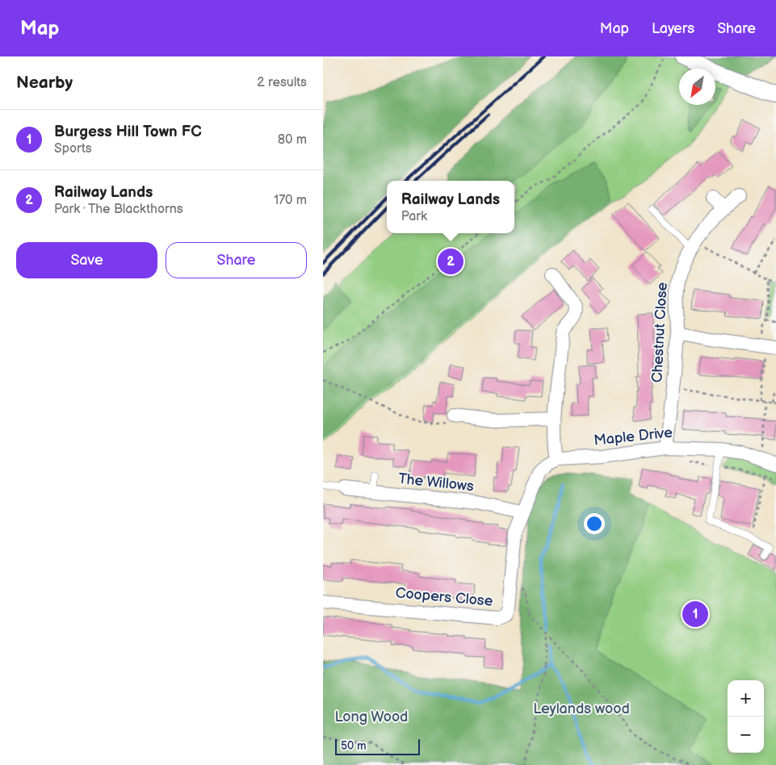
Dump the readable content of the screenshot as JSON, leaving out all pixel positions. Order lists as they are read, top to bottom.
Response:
{
  "streets": {
    "street": [
      "Chestnut Close",
      "Maple Drive",
      "The Willows",
      "Coopers Close"
    ]
  },
  "crossings": [
    ["Chestnut Close", "Maple Drive"],
    ["The Willows", "Coopers Close"]
  ],
  "parks": ["Leylands wood", "Long Wood"],
  "scale_bar": "50 m",
  "north": "bottom left",
  "page": {
    "header": "Map",
    "nav": ["Map", "Layers", "Share"],
    "heading": ["Nearby", "2 results"],
    "list": [
      {
        "mark": "1",
        "name": "Burgess Hill Town FC",
        "note": "Sports",
        "value": "80 m"
      },
      {
        "mark": "2",
        "name": "Railway Lands",
        "note": "Park · The Blackthorns",
        "value": "170 m"
      }
    ],
    "popup": ["Railway Lands", "Park"],
    "buttons": ["Save", "Share"],
    "pins": ["2", "1"],
    "map_buttons": ["+", "−"],
    "scale": "50 m"
  }
}
